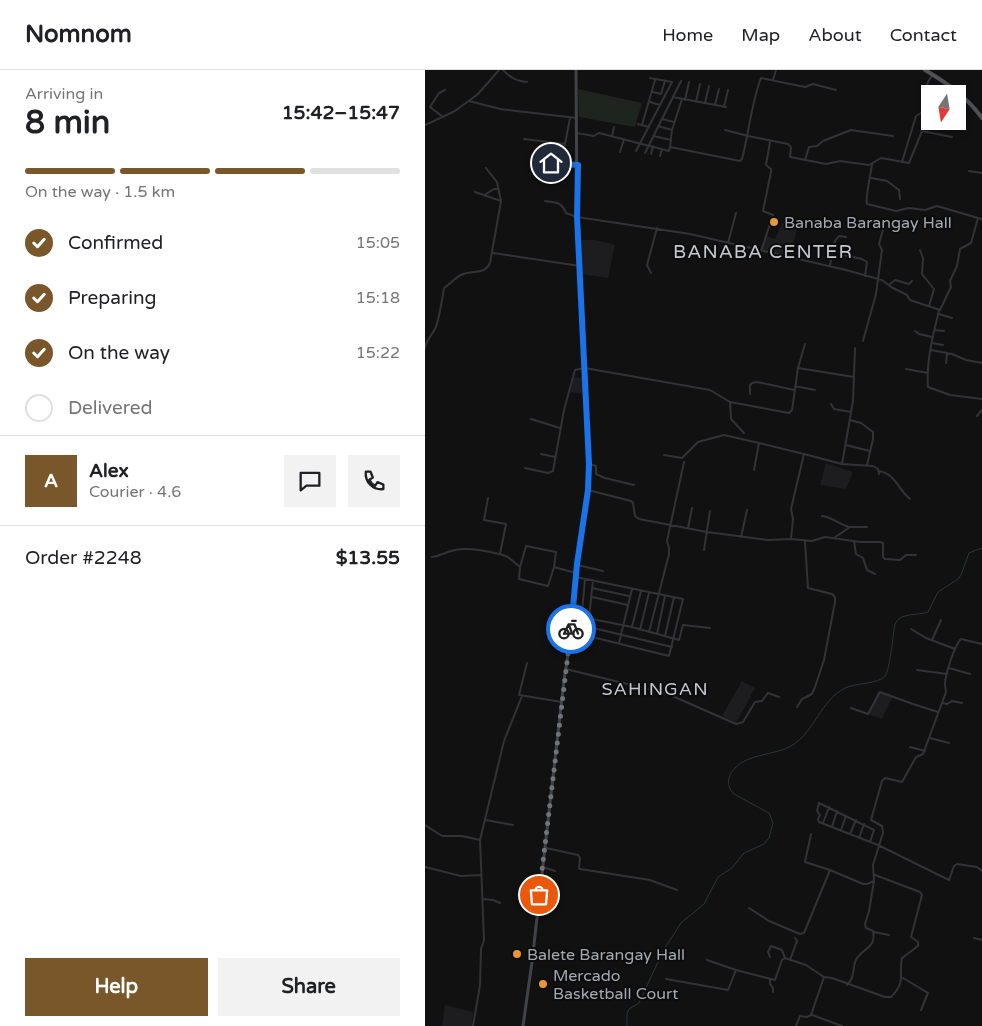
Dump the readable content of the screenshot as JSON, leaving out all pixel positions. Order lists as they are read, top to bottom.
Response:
{
  "districts": ["BANABA CENTER", "SAHINGAN"],
  "places": ["Banaba Barangay Hall", "Balete Barangay Hall", "Mercado Basketball Court"],
  "north": "bottom",
  "page": {
    "header": "Nomnom",
    "nav": [
      "Home",
      "Map",
      "About",
      "Contact"
    ],
    "heading": ["8 min", "Arriving in", "15:42–15:47"],
    "panel": [
      "Alex",
      "Courier · 4.6",
      "Order #2248",
      "$13.55"
    ],
    "bar": "On the way · 1.5 km",
    "list": [
      ["Confirmed", "15:05"],
      ["Preparing", "15:18"],
      ["On the way", "15:22"],
      "Delivered"
    ],
    "round": "A",
    "buttons": ["Help", "Share"]
  }
}
